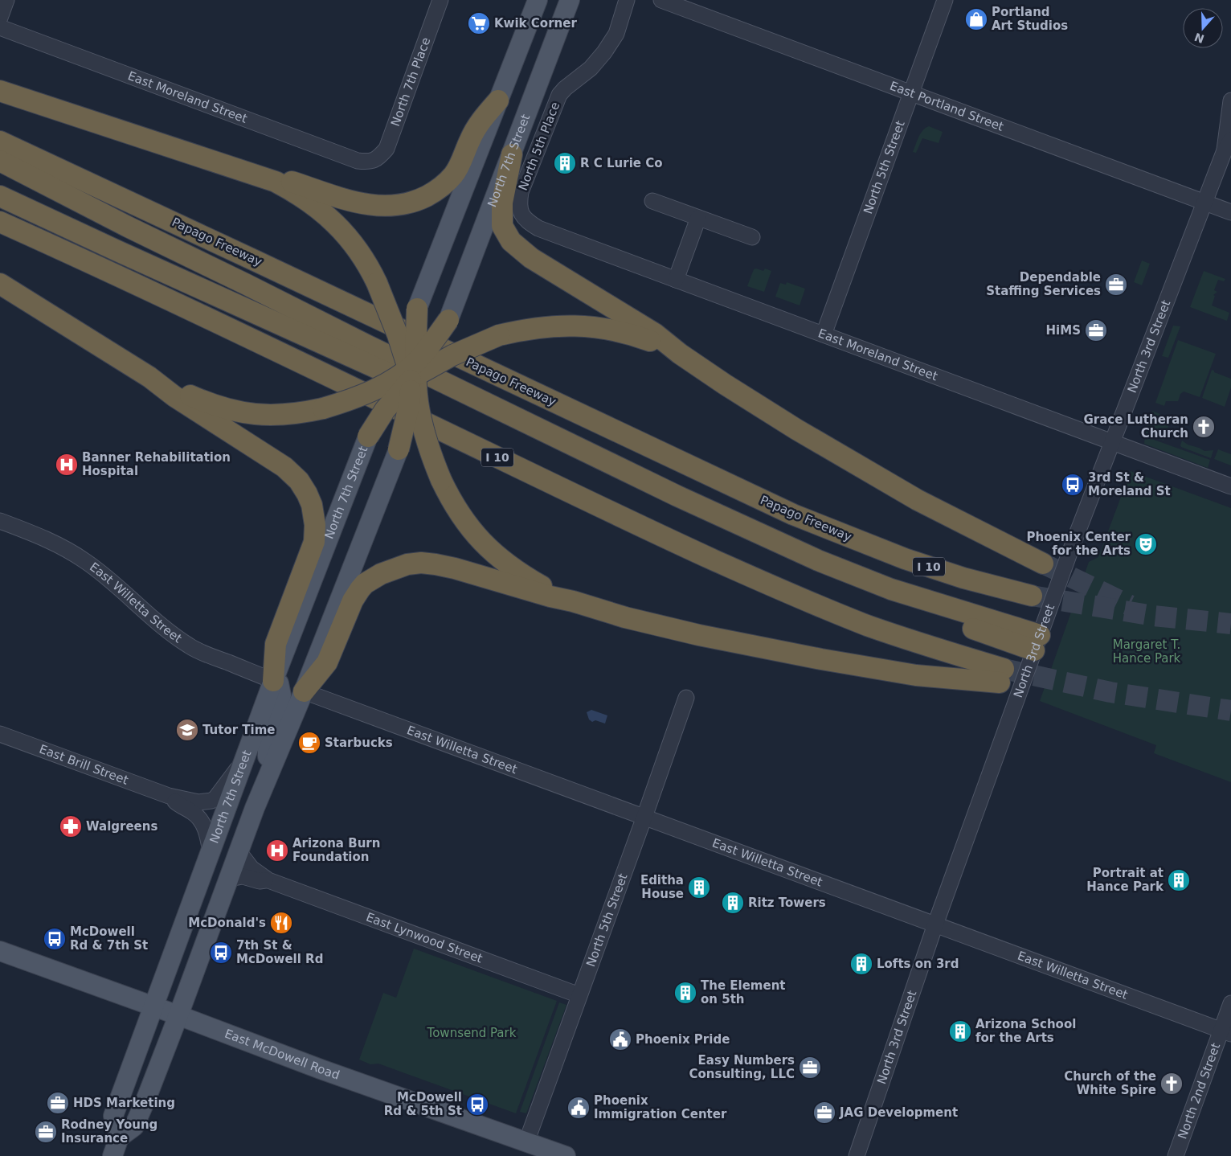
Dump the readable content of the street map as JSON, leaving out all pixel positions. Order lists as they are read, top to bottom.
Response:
{
  "streets": {
    "highway": ["Papago Freeway", "I 10"],
    "main road": ["North 7th Street", "East McDowell Road"],
    "street": [
      "North 7th Place",
      "East Moreland Street",
      "East Portland Street",
      "North 5th Place",
      "North 5th Street",
      "North 3rd Street",
      "East Willetta Street",
      "East Brill Street",
      "East Lynwood Street",
      "North 2nd Street"
    ]
  },
  "crossings": [
    ["North 7th Place", "East Moreland Street"],
    ["East Moreland Street", "North 5th Place"],
    ["East Moreland Street", "North 5th Street"],
    ["East Moreland Street", "North 3rd Street"],
    ["East Portland Street", "North 5th Street"],
    ["East Portland Street", "North 3rd Street"],
    ["North 7th Street", "East Willetta Street"],
    ["North 7th Street", "East Brill Street"],
    ["North 7th Street", "East McDowell Road"],
    ["North 5th Street", "East Willetta Street"],
    ["North 5th Street", "East Lynwood Street"],
    ["North 5th Street", "East McDowell Road"],
    ["North 3rd Street", "East Willetta Street"],
    ["East Willetta Street", "North 2nd Street"]
  ],
  "parks": ["Margaret T. Hance Park", "Townsend Park"],
  "places": {
    "shop": ["Portland Art Studios"],
    "supermarket": ["Kwik Corner"],
    "building": [
      "R C Lurie Co",
      "Portrait at Hance Park",
      "Editha House",
      "Ritz Towers",
      "Lofts on 3rd",
      "The Element on 5th",
      "Arizona School for the Arts"
    ],
    "office": [
      "Dependable Staffing Services",
      "HiMS",
      "Easy Numbers Consulting, LLC",
      "HDS Marketing",
      "JAG Development",
      "Rodney Young Insurance"
    ],
    "church": ["Grace Lutheran Church", "Church of the White Spire"],
    "hospital": ["Banner Rehabilitation Hospital", "Arizona Burn Foundation"],
    "bus stop": [
      "3rd St & Moreland St",
      "McDowell Rd & 7th St",
      "7th St & McDowell Rd",
      "McDowell Rd & 5th St"
    ],
    "theatre": ["Phoenix Center for the Arts"],
    "school or university": ["Tutor Time"],
    "cafe": ["Starbucks"],
    "pharmacy": ["Walgreens"],
    "restaurant": ["McDonald's"],
    "public building": ["Phoenix Pride", "Phoenix Immigration Center"]
  },
  "north": "bottom"
}
